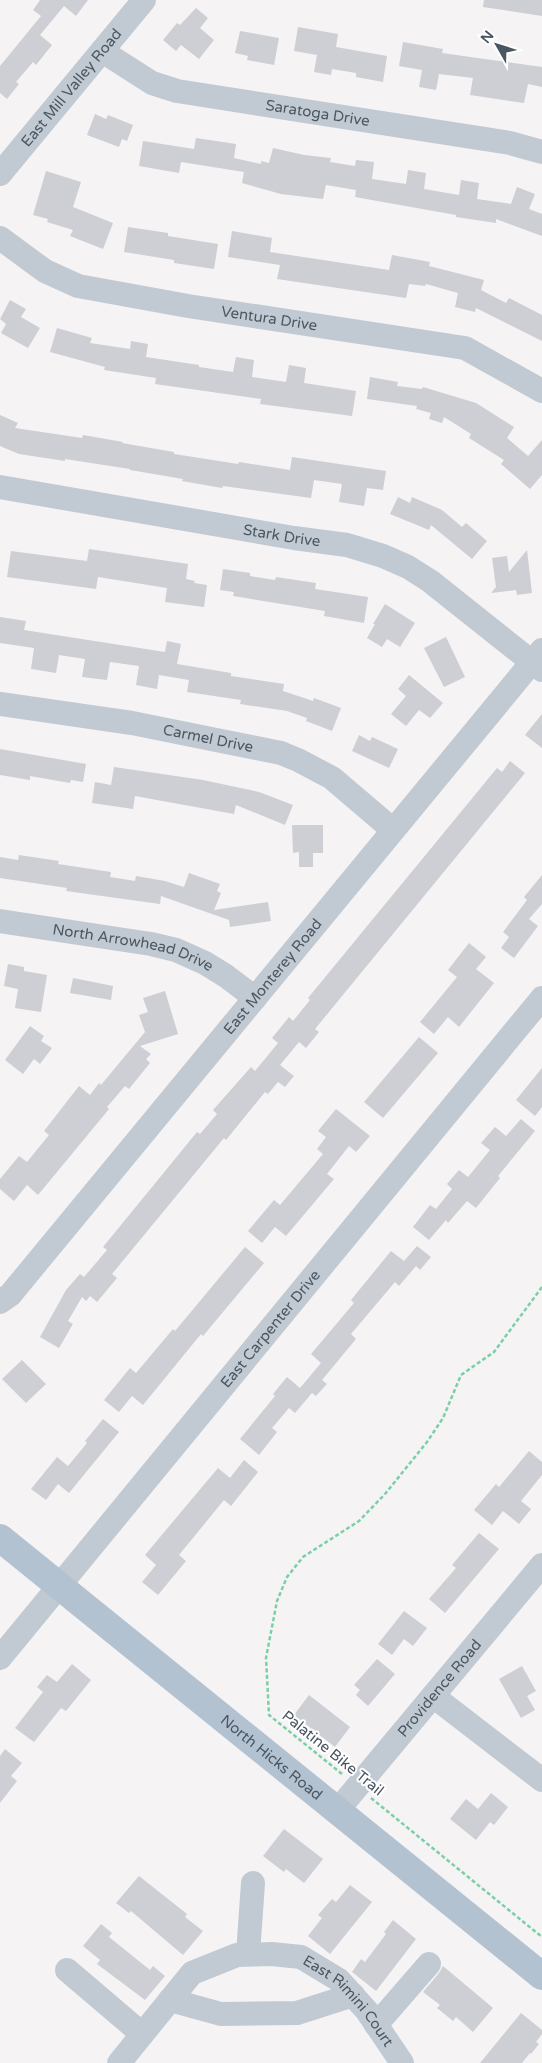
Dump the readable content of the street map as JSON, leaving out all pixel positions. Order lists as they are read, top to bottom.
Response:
{
  "streets": {
    "main road": ["North Hicks Road"],
    "street": [
      "East Mill Valley Road",
      "Saratoga Drive",
      "Ventura Drive",
      "Stark Drive",
      "Carmel Drive",
      "North Arrowhead Drive",
      "East Monterey Road",
      "East Carpenter Drive",
      "Providence Road",
      "East Rimini Court"
    ],
    "path": ["Palatine Bike Trail"]
  },
  "crossings": [
    ["East Mill Valley Road", "Saratoga Drive"],
    ["Stark Drive", "East Monterey Road"],
    ["Carmel Drive", "East Monterey Road"],
    ["North Arrowhead Drive", "East Monterey Road"],
    ["East Carpenter Drive", "North Hicks Road"],
    ["Providence Road", "Palatine Bike Trail"],
    ["Providence Road", "North Hicks Road"]
  ],
  "north": "top left"
}
